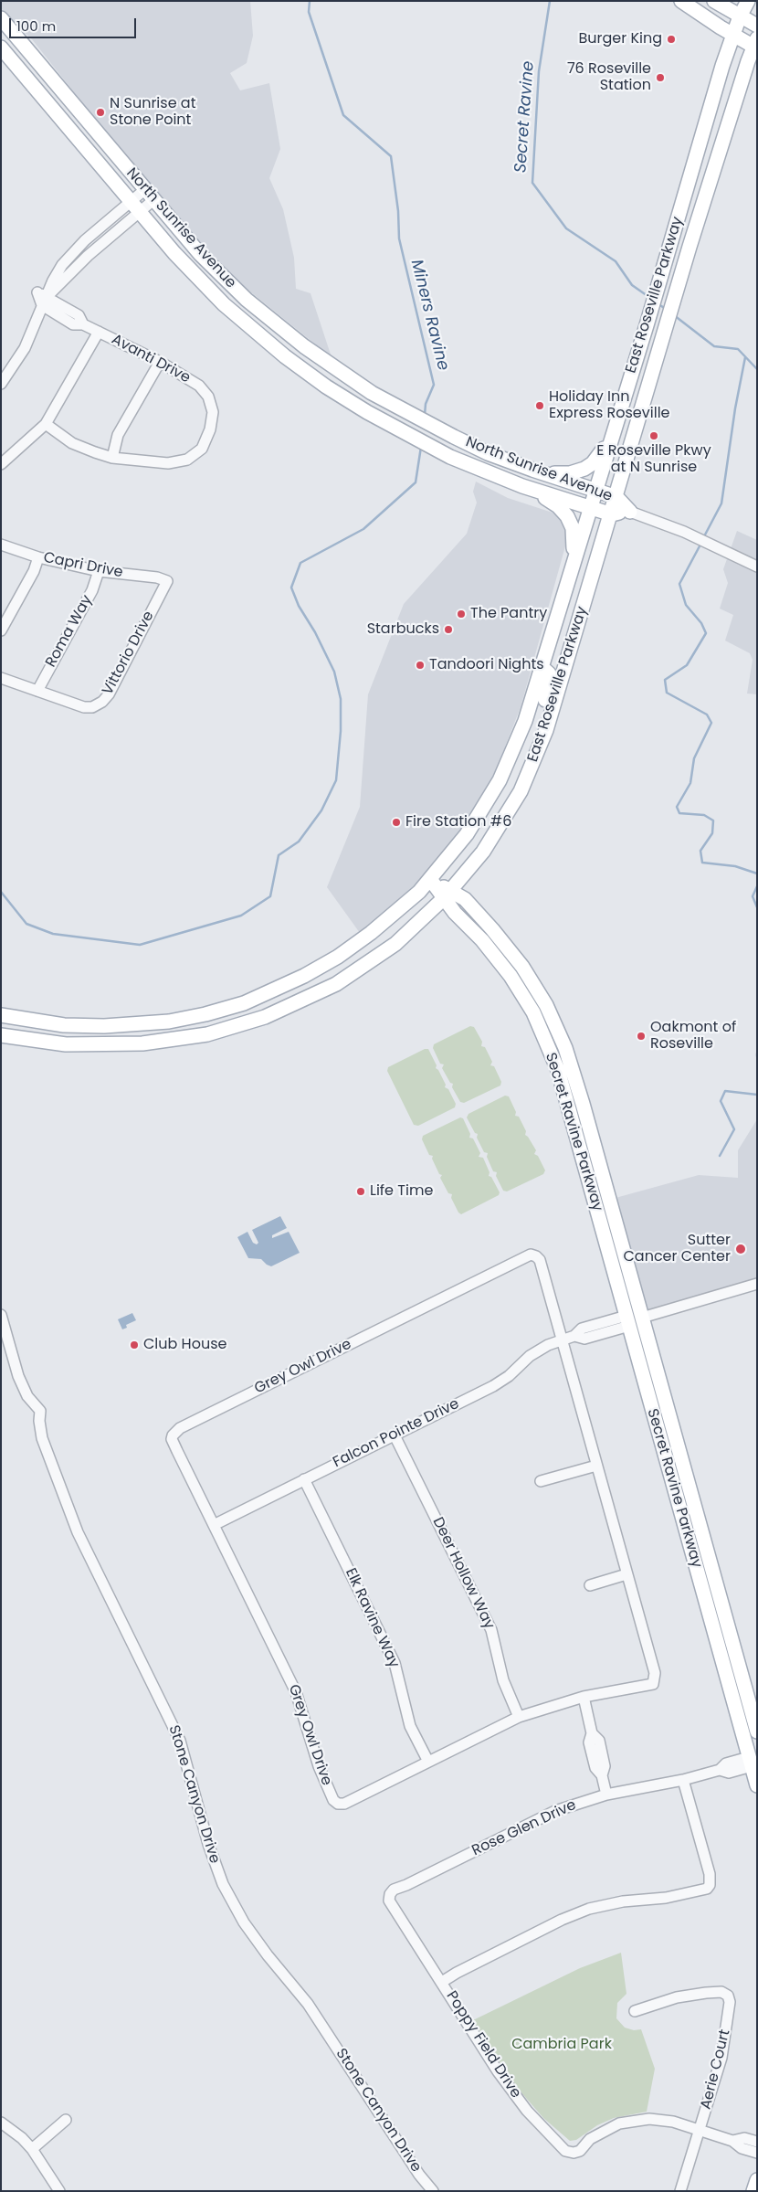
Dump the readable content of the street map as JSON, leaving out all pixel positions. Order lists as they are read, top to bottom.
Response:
{
  "streets": {
    "main road": ["North Sunrise Avenue", "East Roseville Parkway", "Secret Ravine Parkway"],
    "street": [
      "Avanti Drive",
      "Capri Drive",
      "Roma Way",
      "Vittorio Drive",
      "Grey Owl Drive",
      "Falcon Pointe Drive",
      "Deer Hollow Way",
      "Elk Ravine Way",
      "Stone Canyon Drive",
      "Rose Glen Drive",
      "Poppy Field Drive",
      "Aerie Court"
    ]
  },
  "crossings": [
    ["North Sunrise Avenue", "East Roseville Parkway"],
    ["East Roseville Parkway", "Secret Ravine Parkway"],
    ["Capri Drive", "Roma Way"],
    ["Capri Drive", "Vittorio Drive"],
    ["Roma Way", "Vittorio Drive"],
    ["Secret Ravine Parkway", "Falcon Pointe Drive"],
    ["Secret Ravine Parkway", "Rose Glen Drive"],
    ["Grey Owl Drive", "Falcon Pointe Drive"],
    ["Grey Owl Drive", "Deer Hollow Way"],
    ["Grey Owl Drive", "Elk Ravine Way"],
    ["Falcon Pointe Drive", "Deer Hollow Way"],
    ["Falcon Pointe Drive", "Elk Ravine Way"],
    ["Rose Glen Drive", "Poppy Field Drive"],
    ["Poppy Field Drive", "Aerie Court"]
  ],
  "water": ["Secret Ravine", "Miners Ravine"],
  "parks": ["Cambria Park"],
  "places": [
    "Burger King",
    "76 Roseville Station",
    "N Sunrise at Stone Point",
    "Holiday Inn Express Roseville",
    "E Roseville Pkwy at N Sunrise",
    "The Pantry",
    "Starbucks",
    "Tandoori Nights",
    "Fire Station #6",
    "Oakmont of Roseville",
    "Life Time",
    "Sutter Cancer Center",
    "Club House"
  ],
  "scale_bar": "100 m"
}
